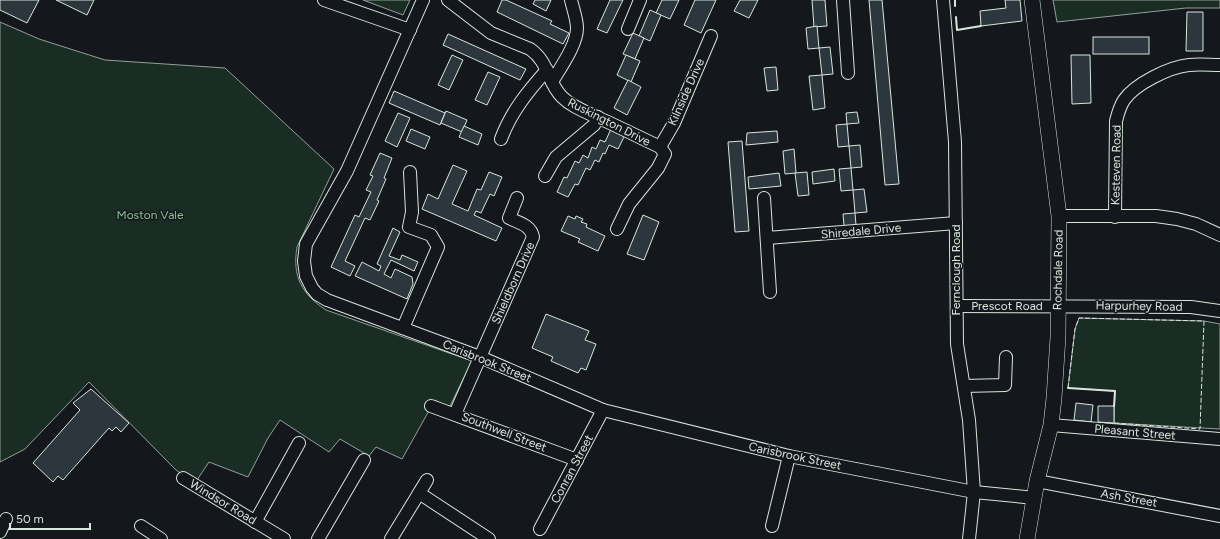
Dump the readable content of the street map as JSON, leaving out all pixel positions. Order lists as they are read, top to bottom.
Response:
{
  "streets": {
    "main road": ["Rochdale Road"],
    "street": [
      "Kilnside Drive",
      "Ruskington Drive",
      "Kesteven Road",
      "Shiredale Drive",
      "Fernclough Road",
      "Shieldborn Drive",
      "Prescot Road",
      "Harpurhey Road",
      "Carisbrook Street",
      "Southwell Street",
      "Pleasant Street",
      "Conran Street",
      "Ash Street",
      "Windsor Road"
    ]
  },
  "crossings": [
    ["Kilnside Drive", "Ruskington Drive"],
    ["Shiredale Drive", "Fernclough Road"],
    ["Fernclough Road", "Prescot Road"],
    ["Fernclough Road", "Carisbrook Street"],
    ["Rochdale Road", "Prescot Road"],
    ["Rochdale Road", "Harpurhey Road"],
    ["Rochdale Road", "Carisbrook Street"],
    ["Rochdale Road", "Pleasant Street"],
    ["Rochdale Road", "Ash Street"],
    ["Shieldborn Drive", "Carisbrook Street"],
    ["Prescot Road", "Harpurhey Road"],
    ["Carisbrook Street", "Conran Street"],
    ["Southwell Street", "Conran Street"]
  ],
  "parks": ["Moston Vale"],
  "scale_bar": "50 m"
}
